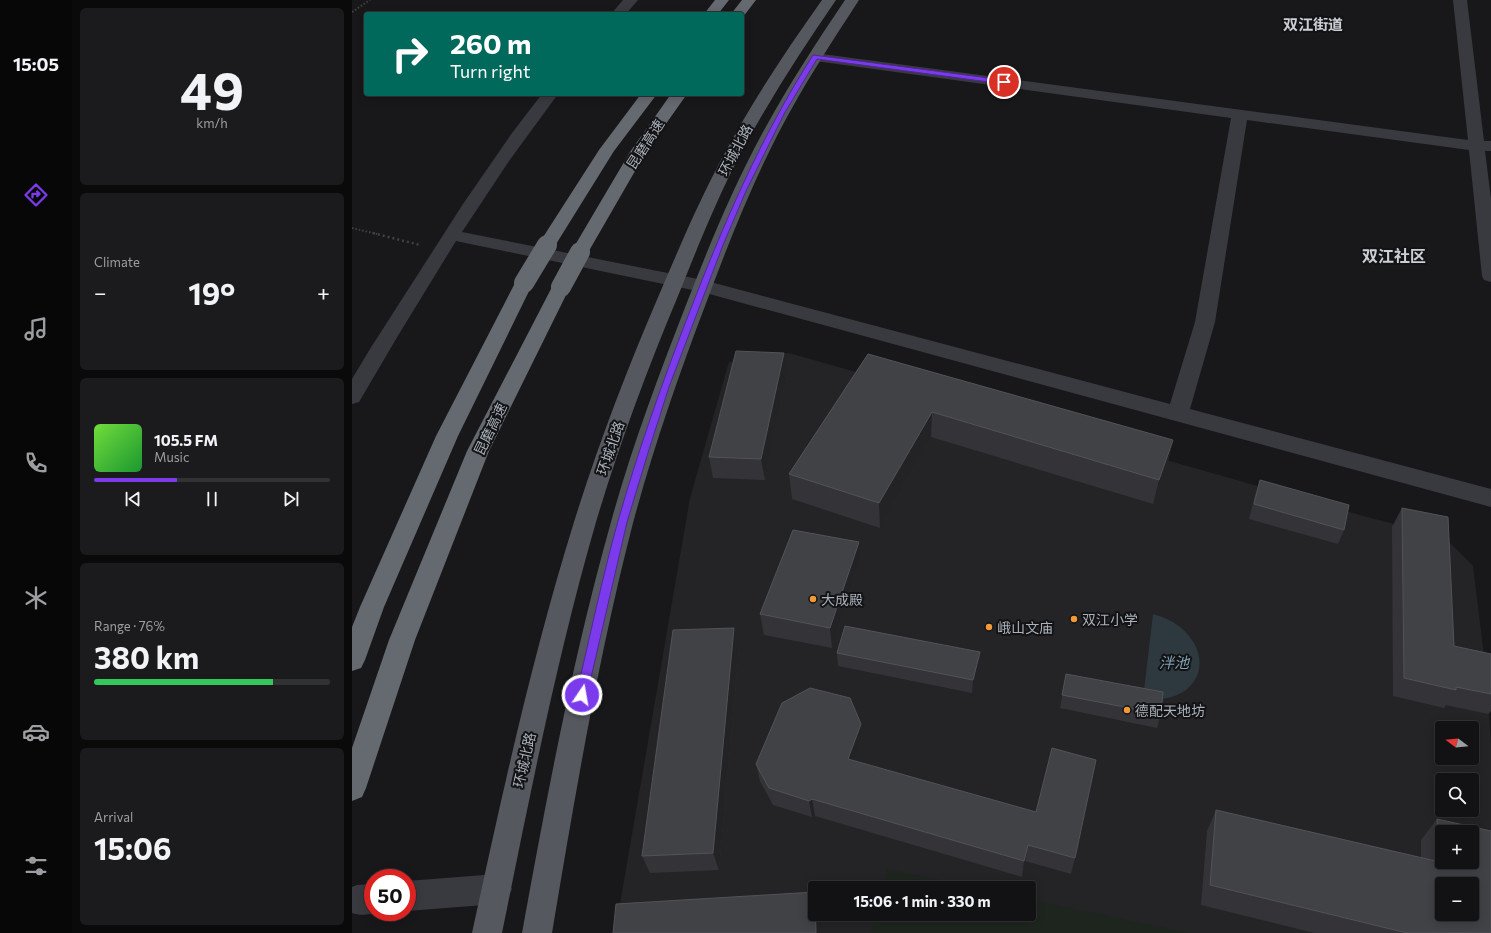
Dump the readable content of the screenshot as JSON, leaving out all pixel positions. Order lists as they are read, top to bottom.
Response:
{
  "streets": {
    "highway": ["昆磨高速"],
    "main road": ["环城北路"]
  },
  "districts": ["双江街道", "双江社区"],
  "water": ["泮池"],
  "places": [
    "大成殿",
    "双江小学",
    "峨山文庙",
    "德配天地坊"
  ],
  "north": "left",
  "page": {
    "tabs": "15:05",
    "tile": [
      ["49", "km/h"],
      "Climate",
      ["Range · 76%", "380 km"],
      ["Arrival", "15:06"]
    ],
    "turn": ["260 m", "Turn right"],
    "heat": ["−", "19°", "+"],
    "song": ["105.5 FM", "Music"],
    "map_buttons": ["+", "−"],
    "limit": "50",
    "trip": "15:06 · 1 min · 330 m"
  }
}
